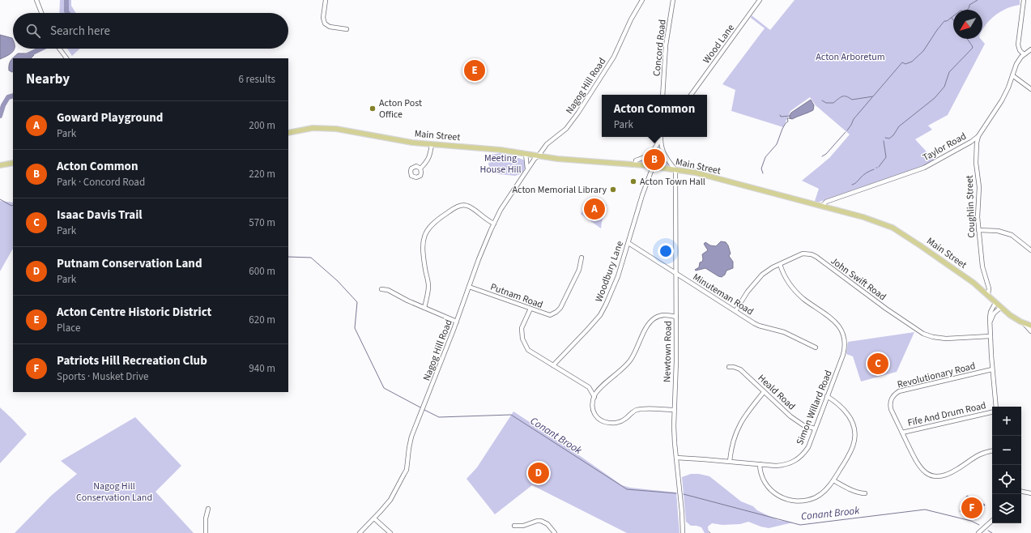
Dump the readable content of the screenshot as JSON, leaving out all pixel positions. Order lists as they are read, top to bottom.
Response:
{
  "streets": {
    "main road": ["Main Street"],
    "street": [
      "Wood Lane",
      "Concord Road",
      "Nagog Hill Road",
      "Taylor Road",
      "Coughlin Street",
      "Woodbury Lane",
      "John Swift Road",
      "Minuteman Road",
      "Putnam Road",
      "Newtown Road",
      "Revolutionary Road",
      "Heald Road",
      "Simon Willard Road",
      "Fife And Drum Road"
    ]
  },
  "crossings": [
    ["Nagog Hill Road", "Main Street"],
    ["Nagog Hill Road", "Putnam Road"],
    ["Main Street", "Taylor Road"],
    ["Main Street", "Coughlin Street"],
    ["Main Street", "Woodbury Lane"],
    ["Main Street", "Newtown Road"],
    ["Taylor Road", "Coughlin Street"],
    ["Woodbury Lane", "Minuteman Road"],
    ["John Swift Road", "Minuteman Road"],
    ["John Swift Road", "Simon Willard Road"],
    ["Minuteman Road", "Newtown Road"],
    ["Newtown Road", "Simon Willard Road"],
    ["Revolutionary Road", "Fife And Drum Road"],
    ["Heald Road", "Simon Willard Road"]
  ],
  "water": ["Conant Brook"],
  "parks": ["Acton Arboretum", "Meeting House Hill", "Nagog Hill Conservation Land"],
  "places": ["Acton Post Office", "Acton Town Hall", "Acton Memorial Library"],
  "north": "bottom left",
  "page": {
    "search": "Search here",
    "pins": [
      "E",
      "B",
      "A",
      "C",
      "D",
      "F"
    ],
    "heading": ["Nearby", "6 results"],
    "popup": ["Acton Common", "Park"],
    "list": [
      {
        "mark": "A",
        "name": "Goward Playground",
        "note": "Park",
        "value": "200 m"
      },
      {
        "mark": "B",
        "name": "Acton Common",
        "note": "Park · Concord Road",
        "value": "220 m"
      },
      {
        "mark": "C",
        "name": "Isaac Davis Trail",
        "note": "Park",
        "value": "570 m"
      },
      {
        "mark": "D",
        "name": "Putnam Conservation Land",
        "note": "Park",
        "value": "600 m"
      },
      {
        "mark": "E",
        "name": "Acton Centre Historic District",
        "note": "Place",
        "value": "620 m"
      },
      {
        "mark": "F",
        "name": "Patriots Hill Recreation Club",
        "note": "Sports · Musket Drive",
        "value": "940 m"
      }
    ],
    "map_buttons": ["+", "−"]
  }
}
